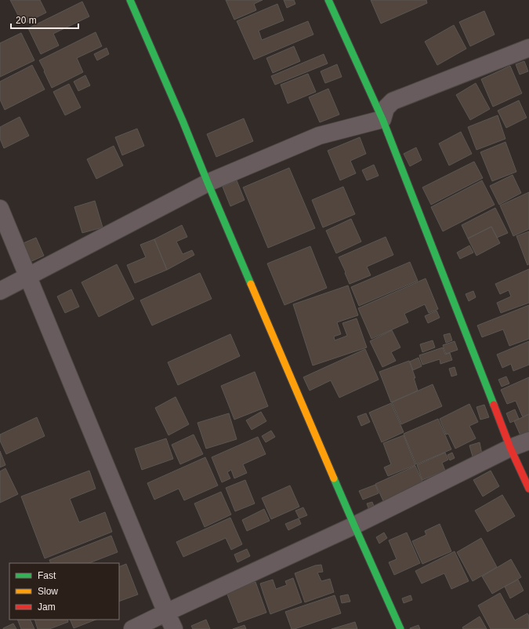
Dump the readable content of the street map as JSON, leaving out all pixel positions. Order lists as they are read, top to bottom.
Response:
{
  "legend": ["Fast", "Slow", "Jam"],
  "scale_bar": "20 m"
}
